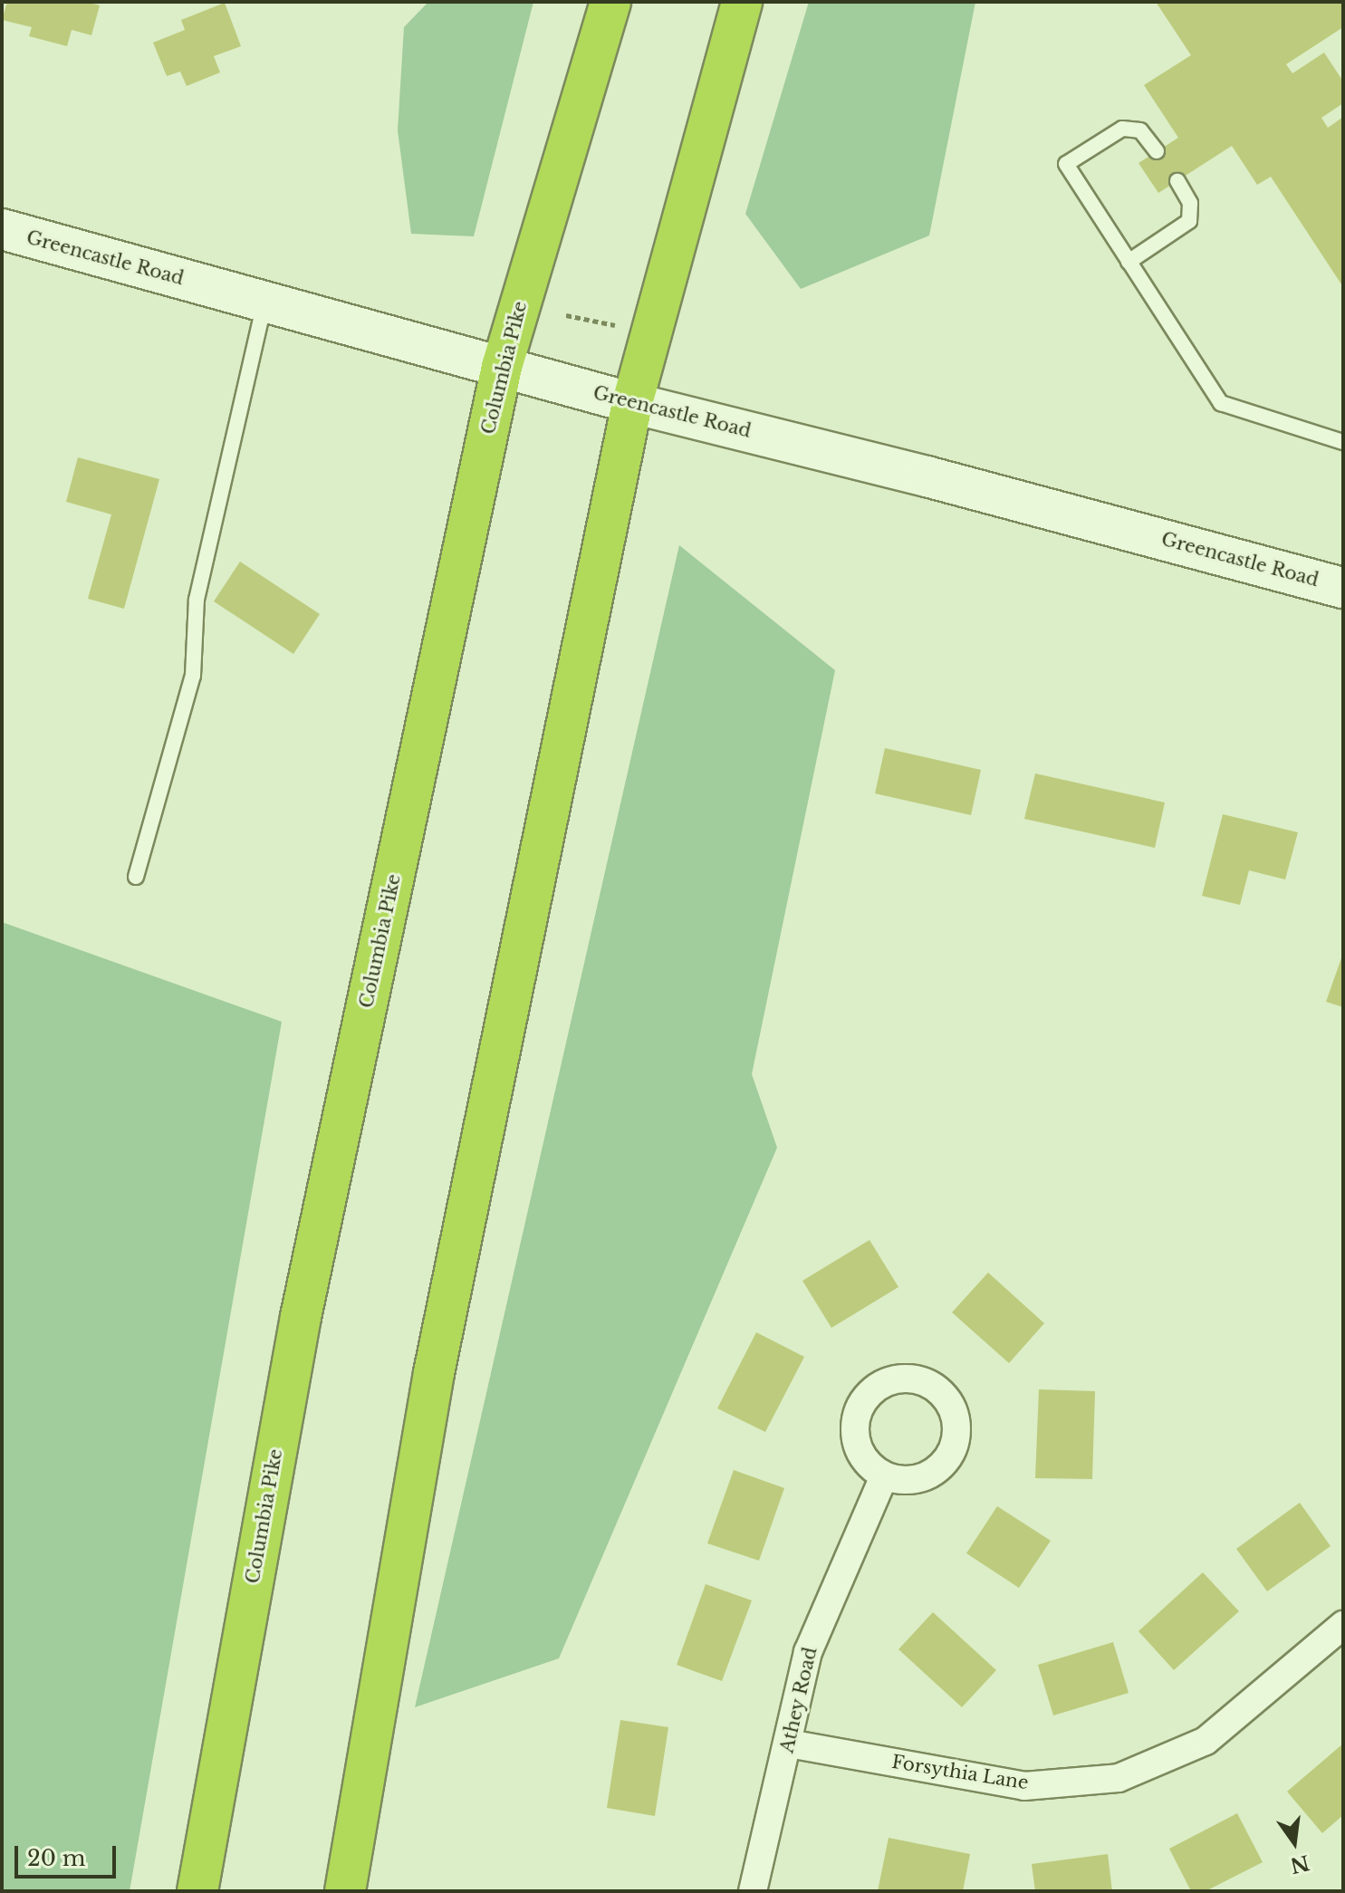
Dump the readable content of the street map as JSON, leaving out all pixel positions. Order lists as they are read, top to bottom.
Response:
{
  "streets": {
    "highway": ["Columbia Pike"],
    "street": ["Greencastle Road", "Athey Road", "Forsythia Lane"]
  },
  "crossings": [
    ["Greencastle Road", "Columbia Pike"],
    ["Athey Road", "Forsythia Lane"]
  ],
  "scale_bar": "20 m",
  "north": "bottom"
}
